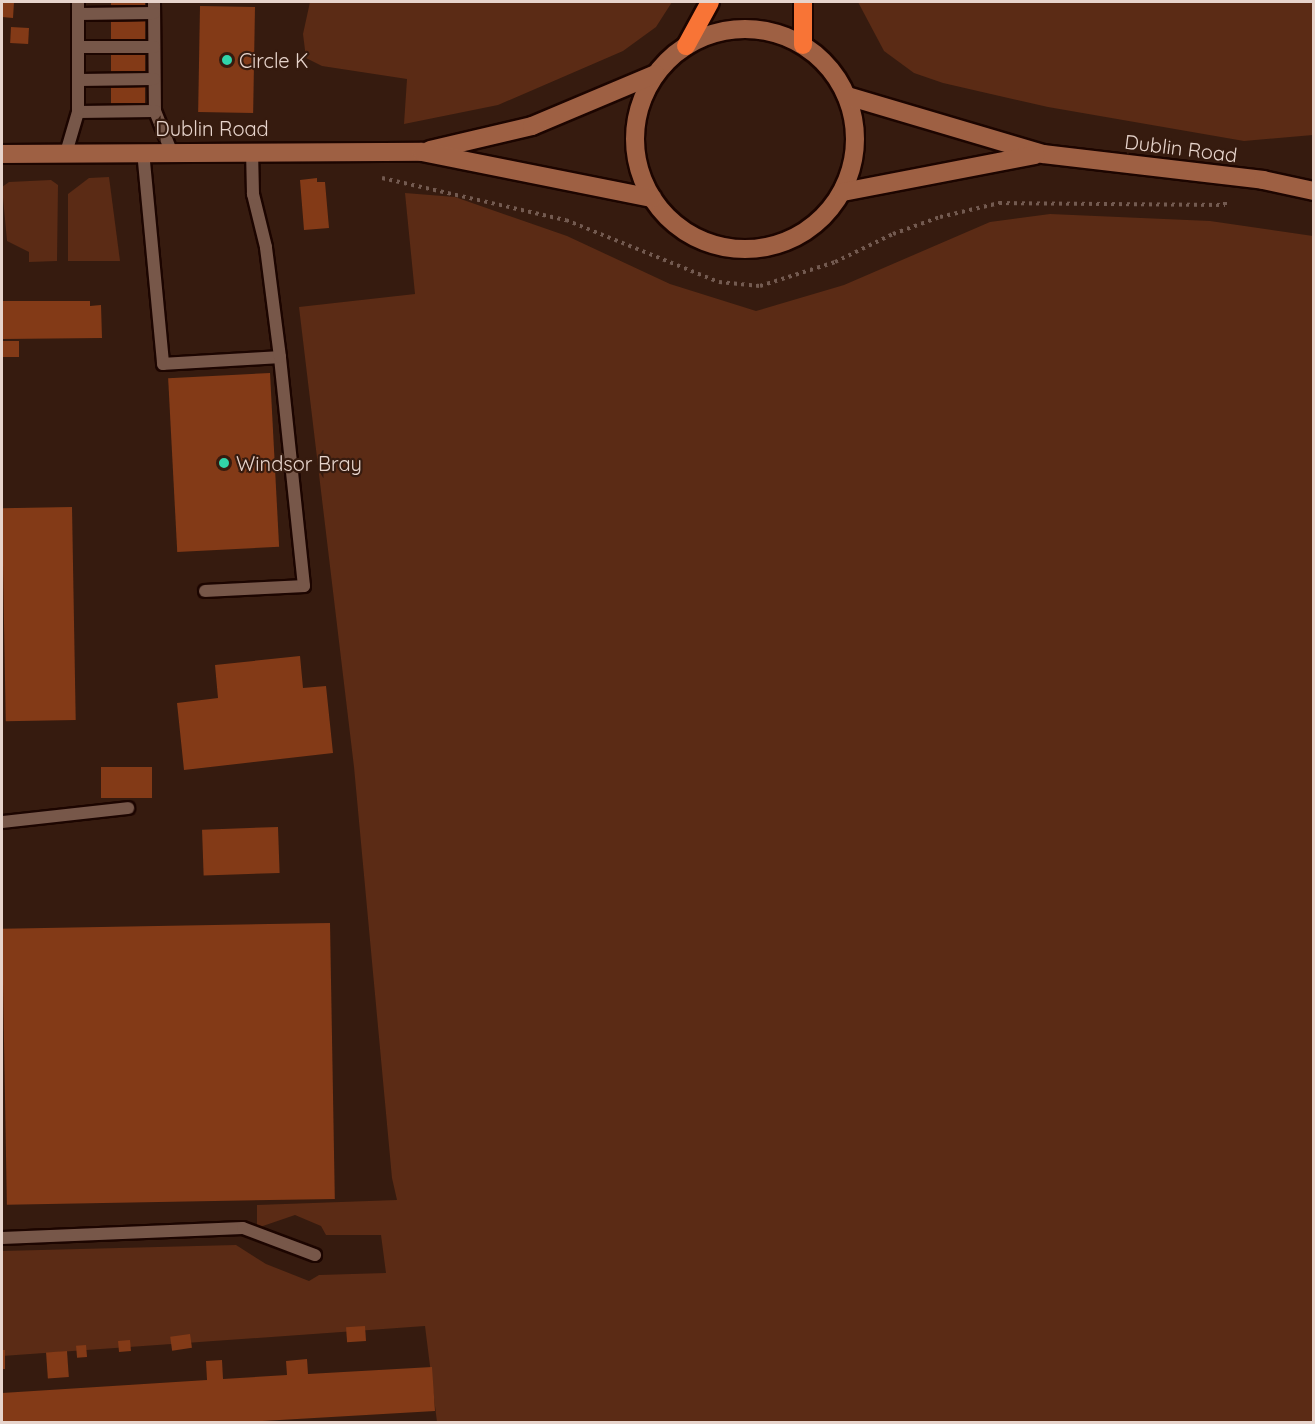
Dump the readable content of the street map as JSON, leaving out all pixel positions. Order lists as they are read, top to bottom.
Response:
{
  "streets": {
    "main road": ["Dublin Road"]
  },
  "places": ["Circle K", "Windsor Bray"]
}
